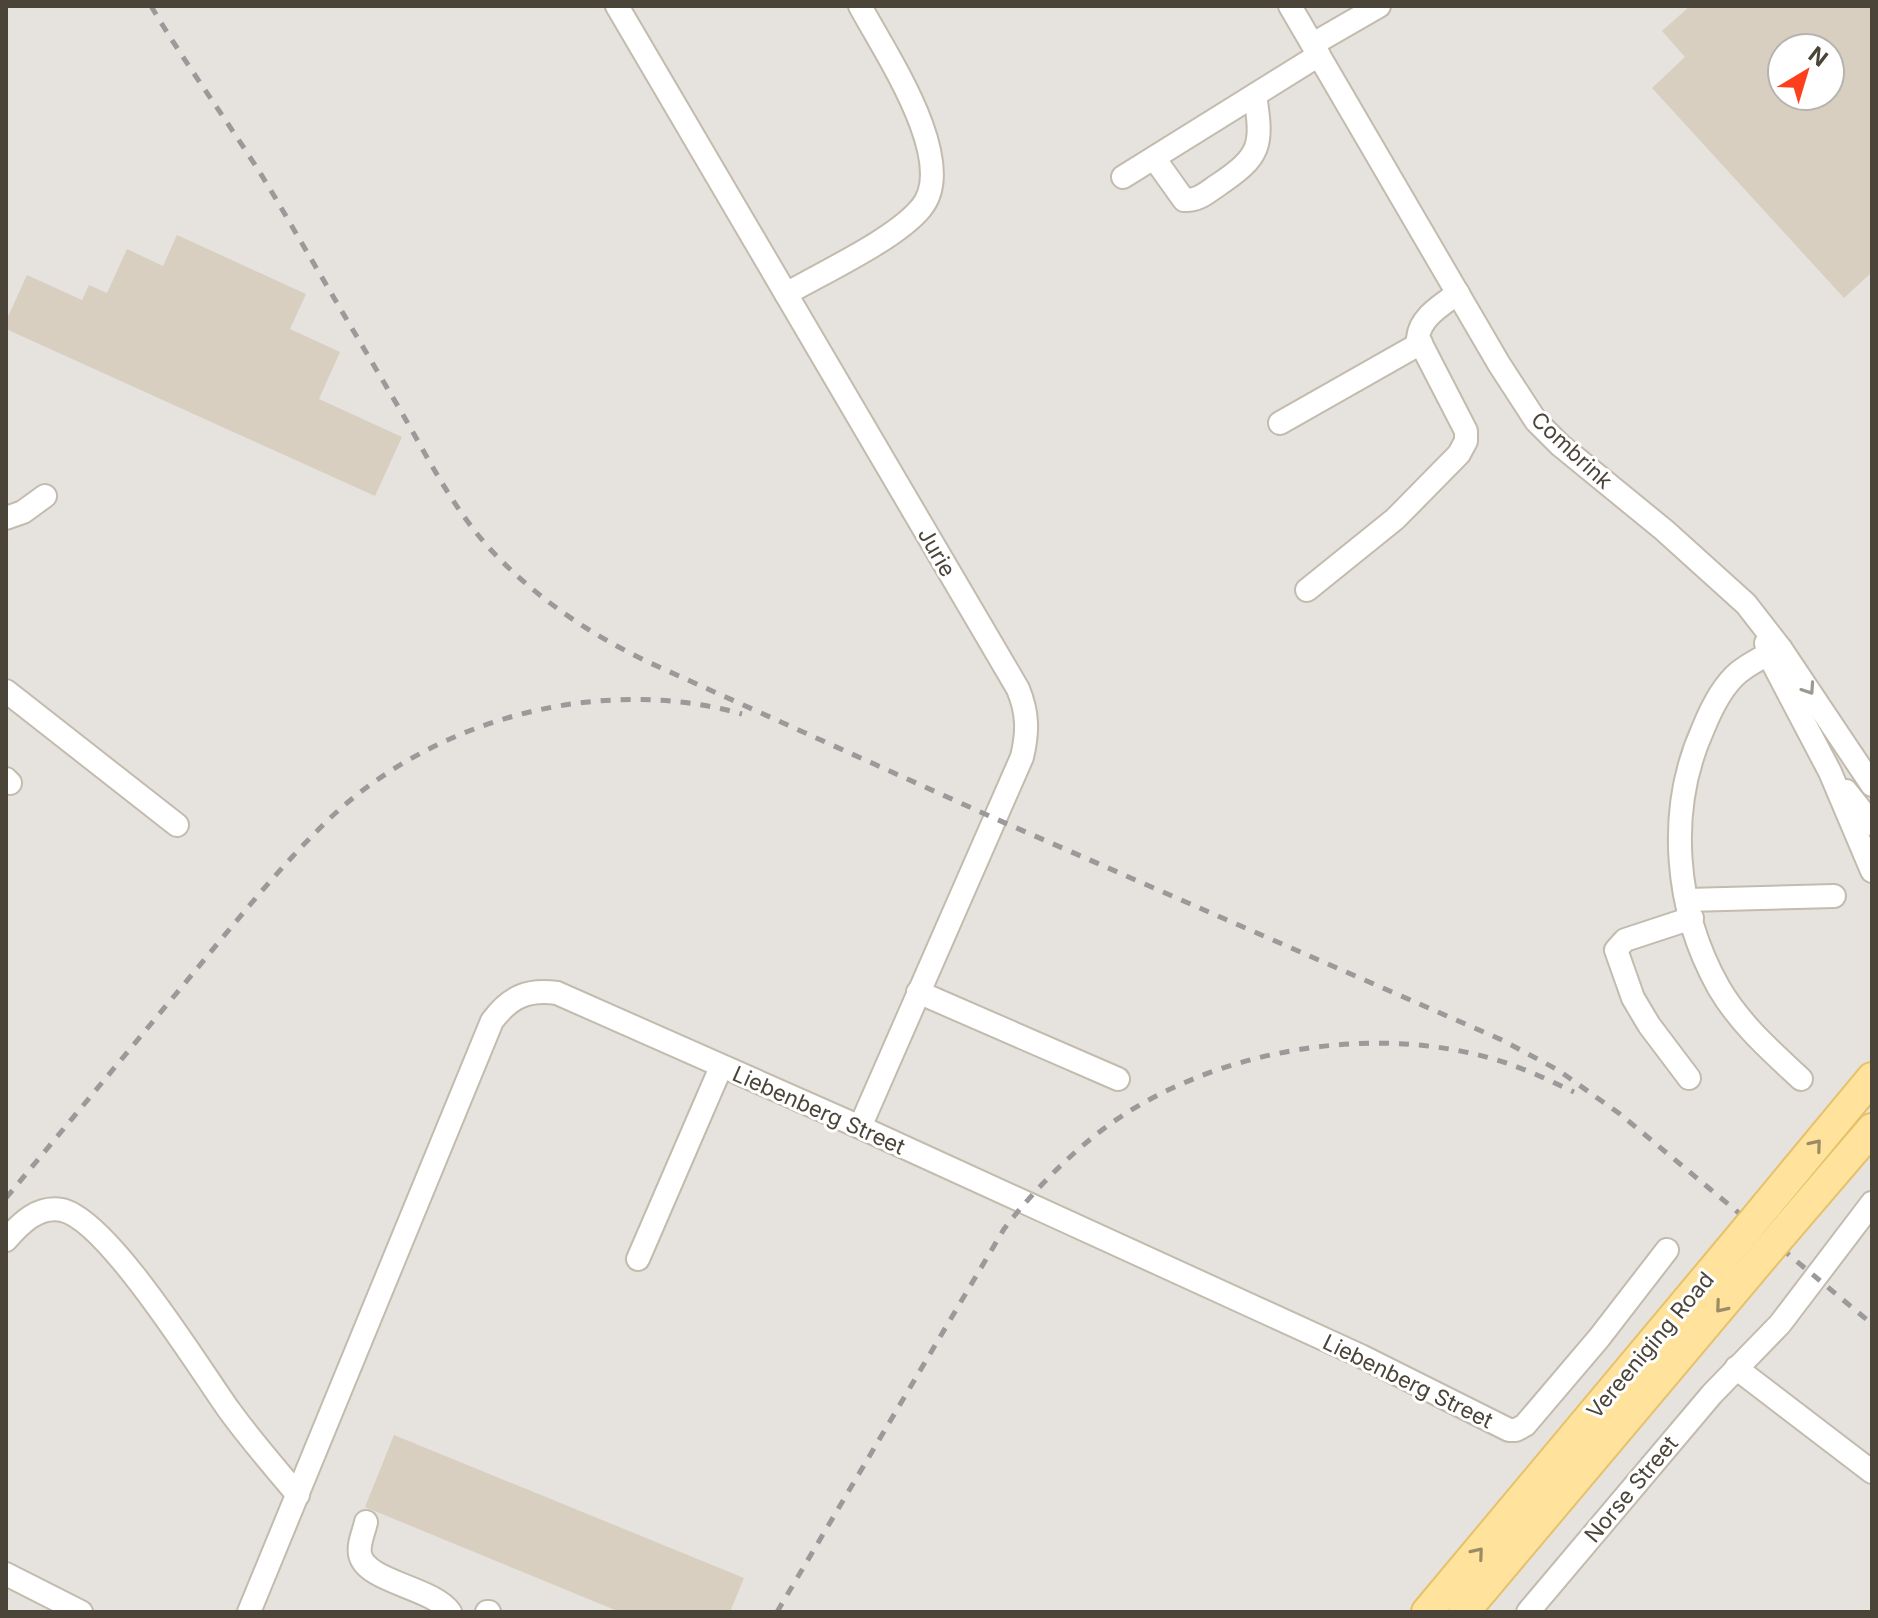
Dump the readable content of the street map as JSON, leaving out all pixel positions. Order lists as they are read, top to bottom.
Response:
{
  "streets": {
    "main road": ["Vereeniging Road"],
    "street": [
      "Combrink",
      "Jurie",
      "Liebenberg Street",
      "Norse Street"
    ]
  },
  "crossings": [
    ["Jurie", "Liebenberg Street"]
  ],
  "north": "top right"
}
